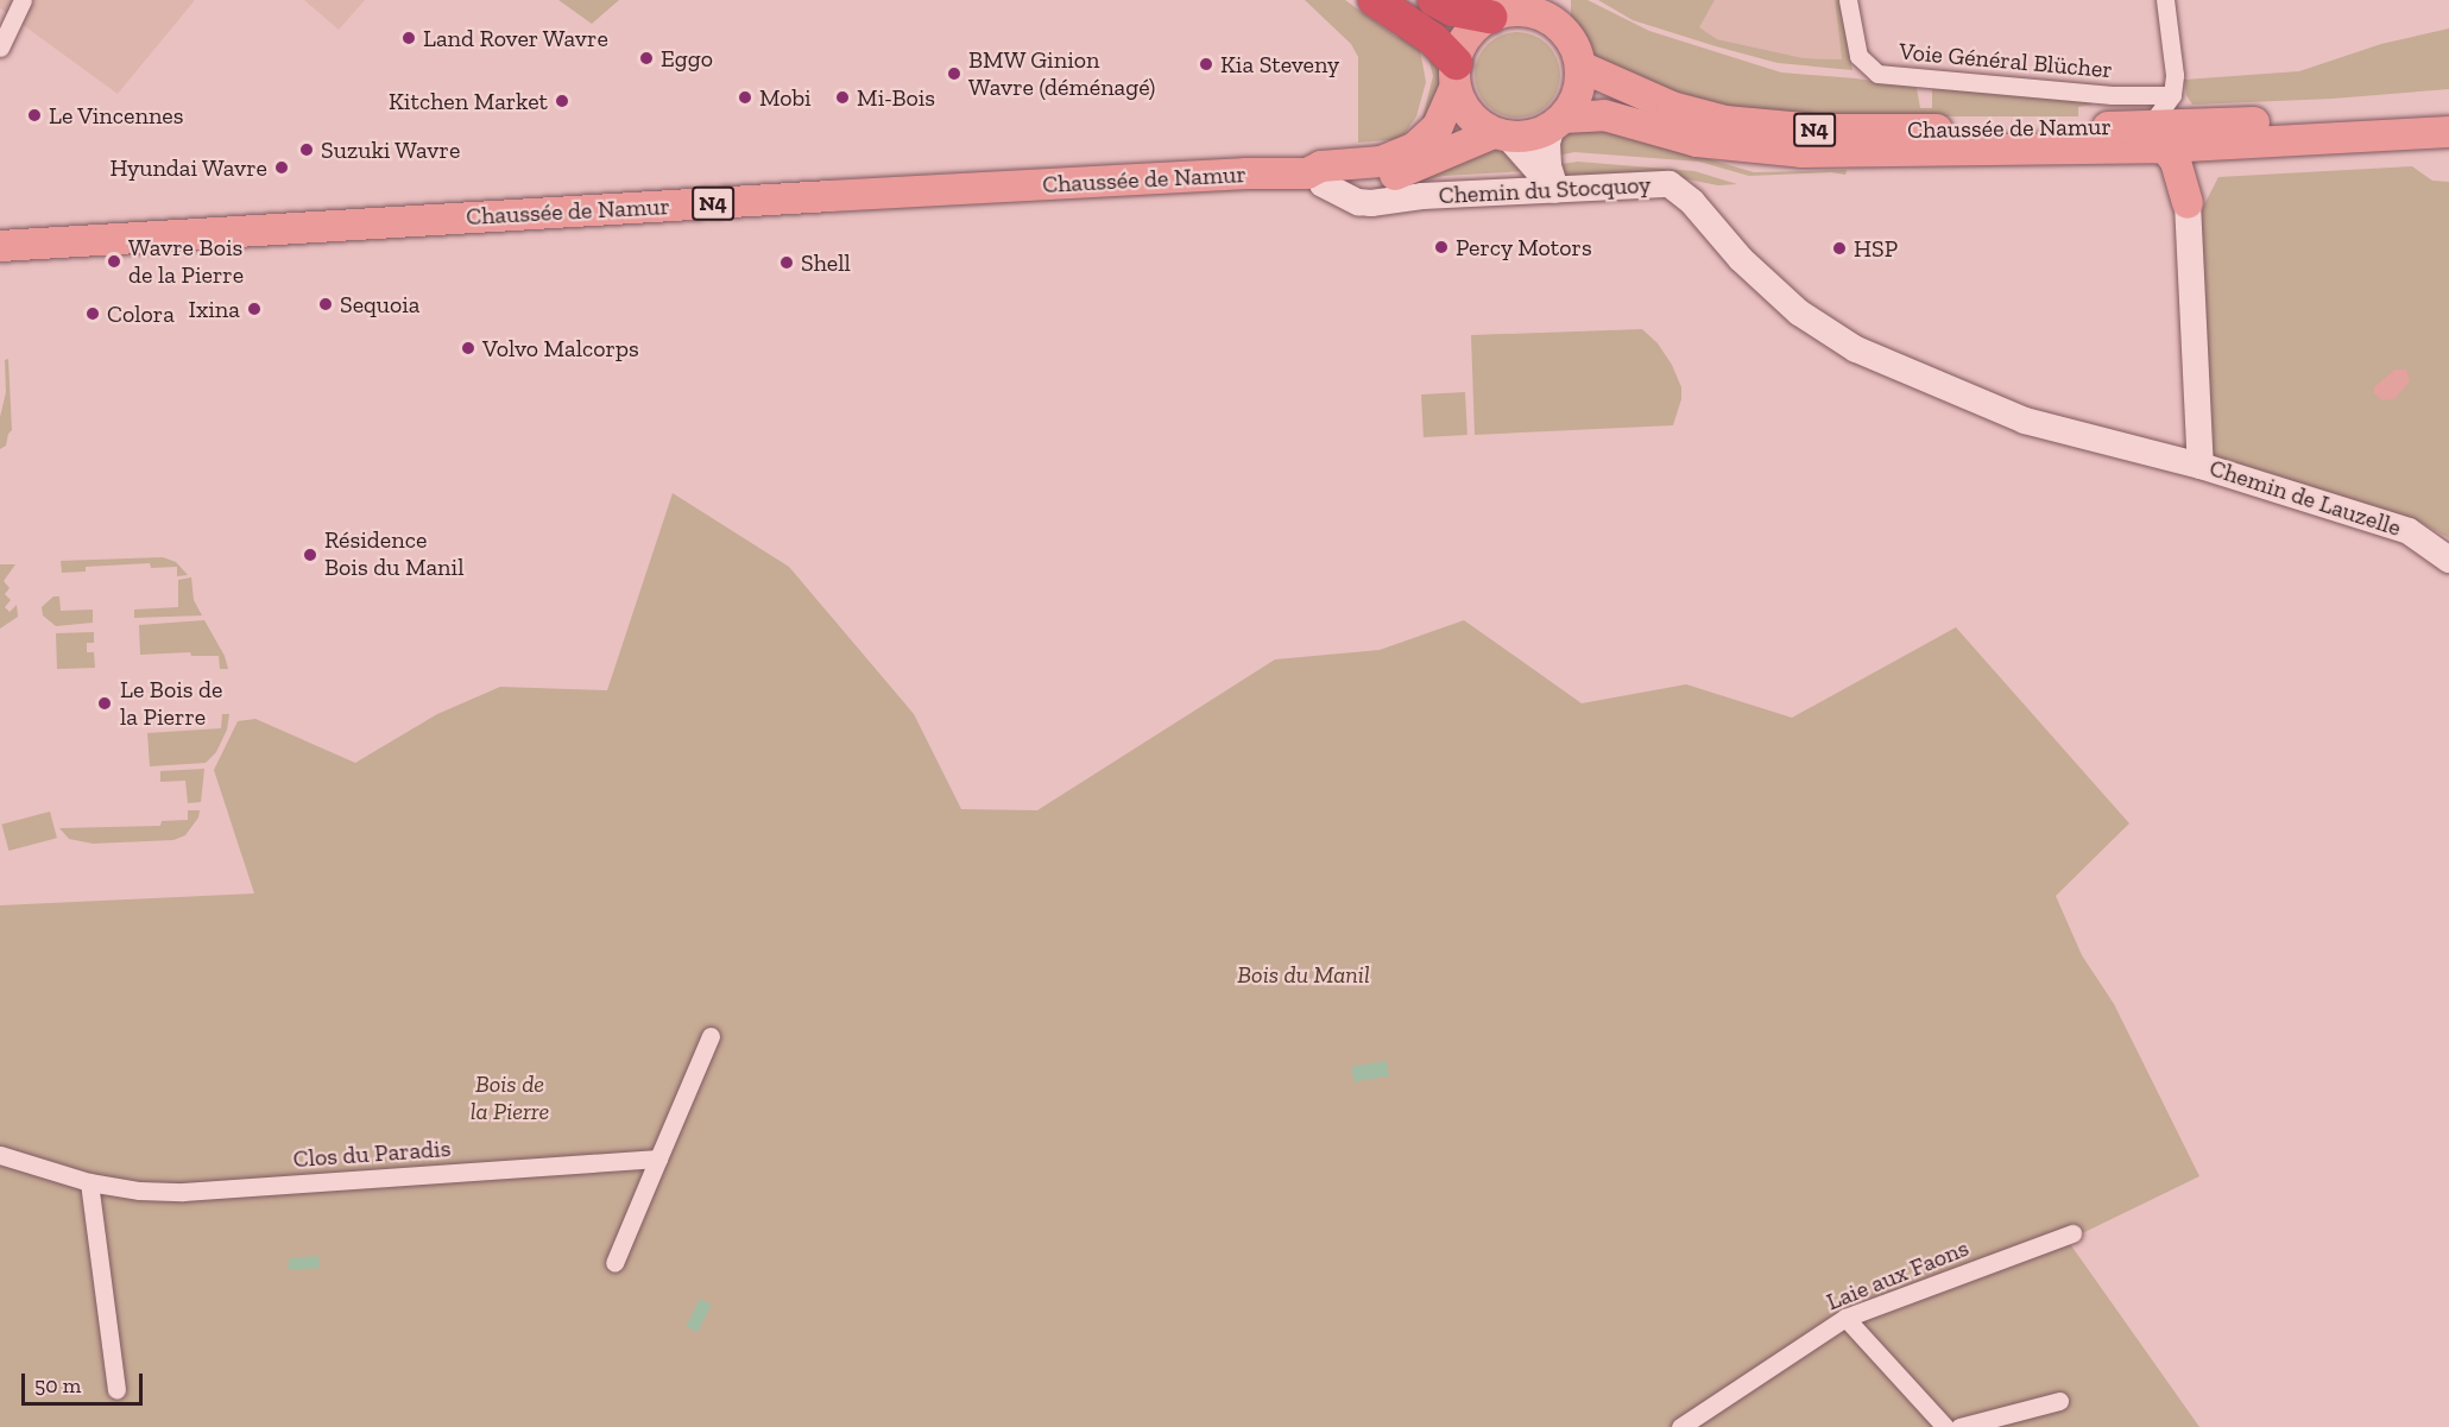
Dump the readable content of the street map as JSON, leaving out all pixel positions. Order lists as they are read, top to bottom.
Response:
{
  "streets": {
    "main road": ["Chaussée de Namur", "N4"],
    "street": [
      "Voie Général Blücher",
      "Chemin du Stocquoy",
      "Chemin de Lauzelle",
      "Clos du Paradis",
      "Laie aux Faons"
    ]
  },
  "crossings": [
    ["Chaussée de Namur", "Chemin du Stocquoy"],
    ["Chemin du Stocquoy", "Chemin de Lauzelle"]
  ],
  "parks": ["Bois du Manil", "Bois de la Pierre"],
  "places": [
    "Land Rover Wavre",
    "Eggo",
    "Kia Steveny",
    "BMW Ginion Wavre (déménagé)",
    "Mobi",
    "Mi-Bois",
    "Kitchen Market",
    "Le Vincennes",
    "Suzuki Wavre",
    "Hyundai Wavre",
    "Percy Motors",
    "HSP",
    "Wavre Bois de la Pierre",
    "Shell",
    "Sequoia",
    "Ixina",
    "Colora",
    "Volvo Malcorps",
    "Résidence Bois du Manil",
    "Le Bois de la Pierre"
  ],
  "scale_bar": "50 m"
}
